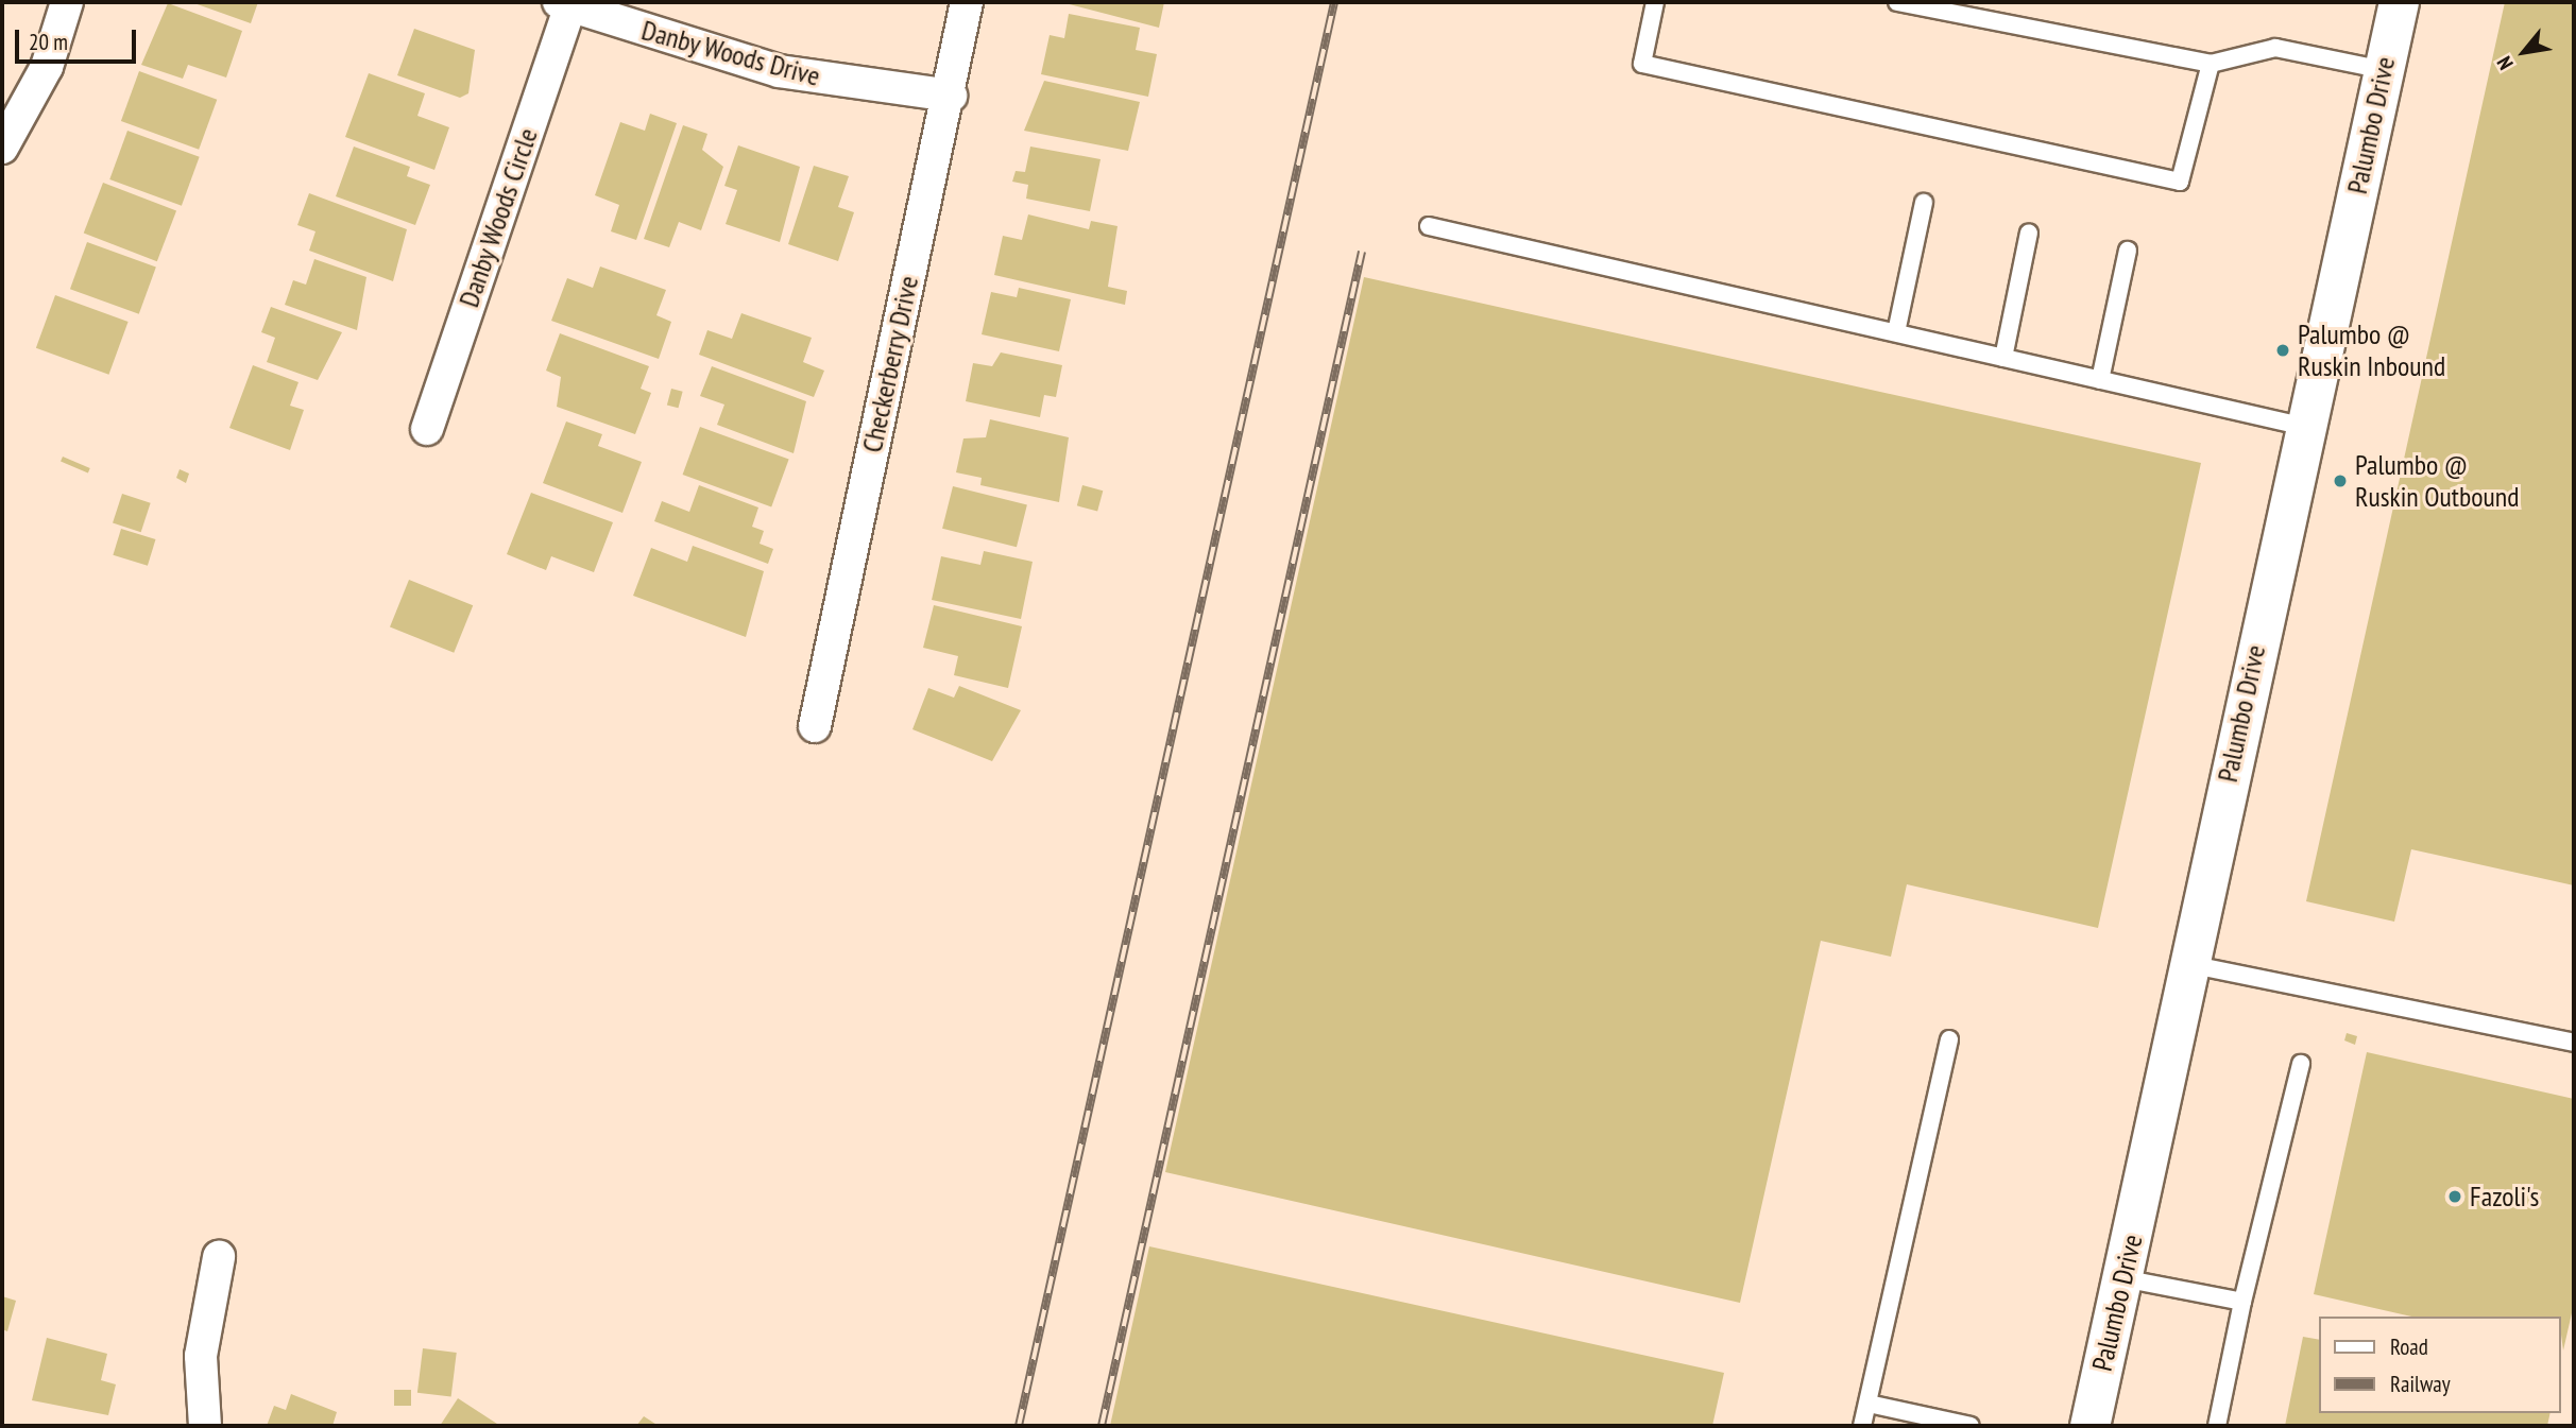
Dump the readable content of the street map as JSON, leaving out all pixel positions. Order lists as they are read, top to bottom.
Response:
{
  "streets": {
    "street": [
      "Danby Woods Drive",
      "Palumbo Drive",
      "Danby Woods Circle",
      "Checkerberry Drive"
    ]
  },
  "crossings": [
    ["Danby Woods Drive", "Danby Woods Circle"],
    ["Danby Woods Drive", "Checkerberry Drive"]
  ],
  "places": ["Palumbo @ Ruskin Inbound", "Palumbo @ Ruskin Outbound", "Fazoli's"],
  "legend": ["Road", "Railway"],
  "scale_bar": "20 m",
  "north": "bottom left"
}
